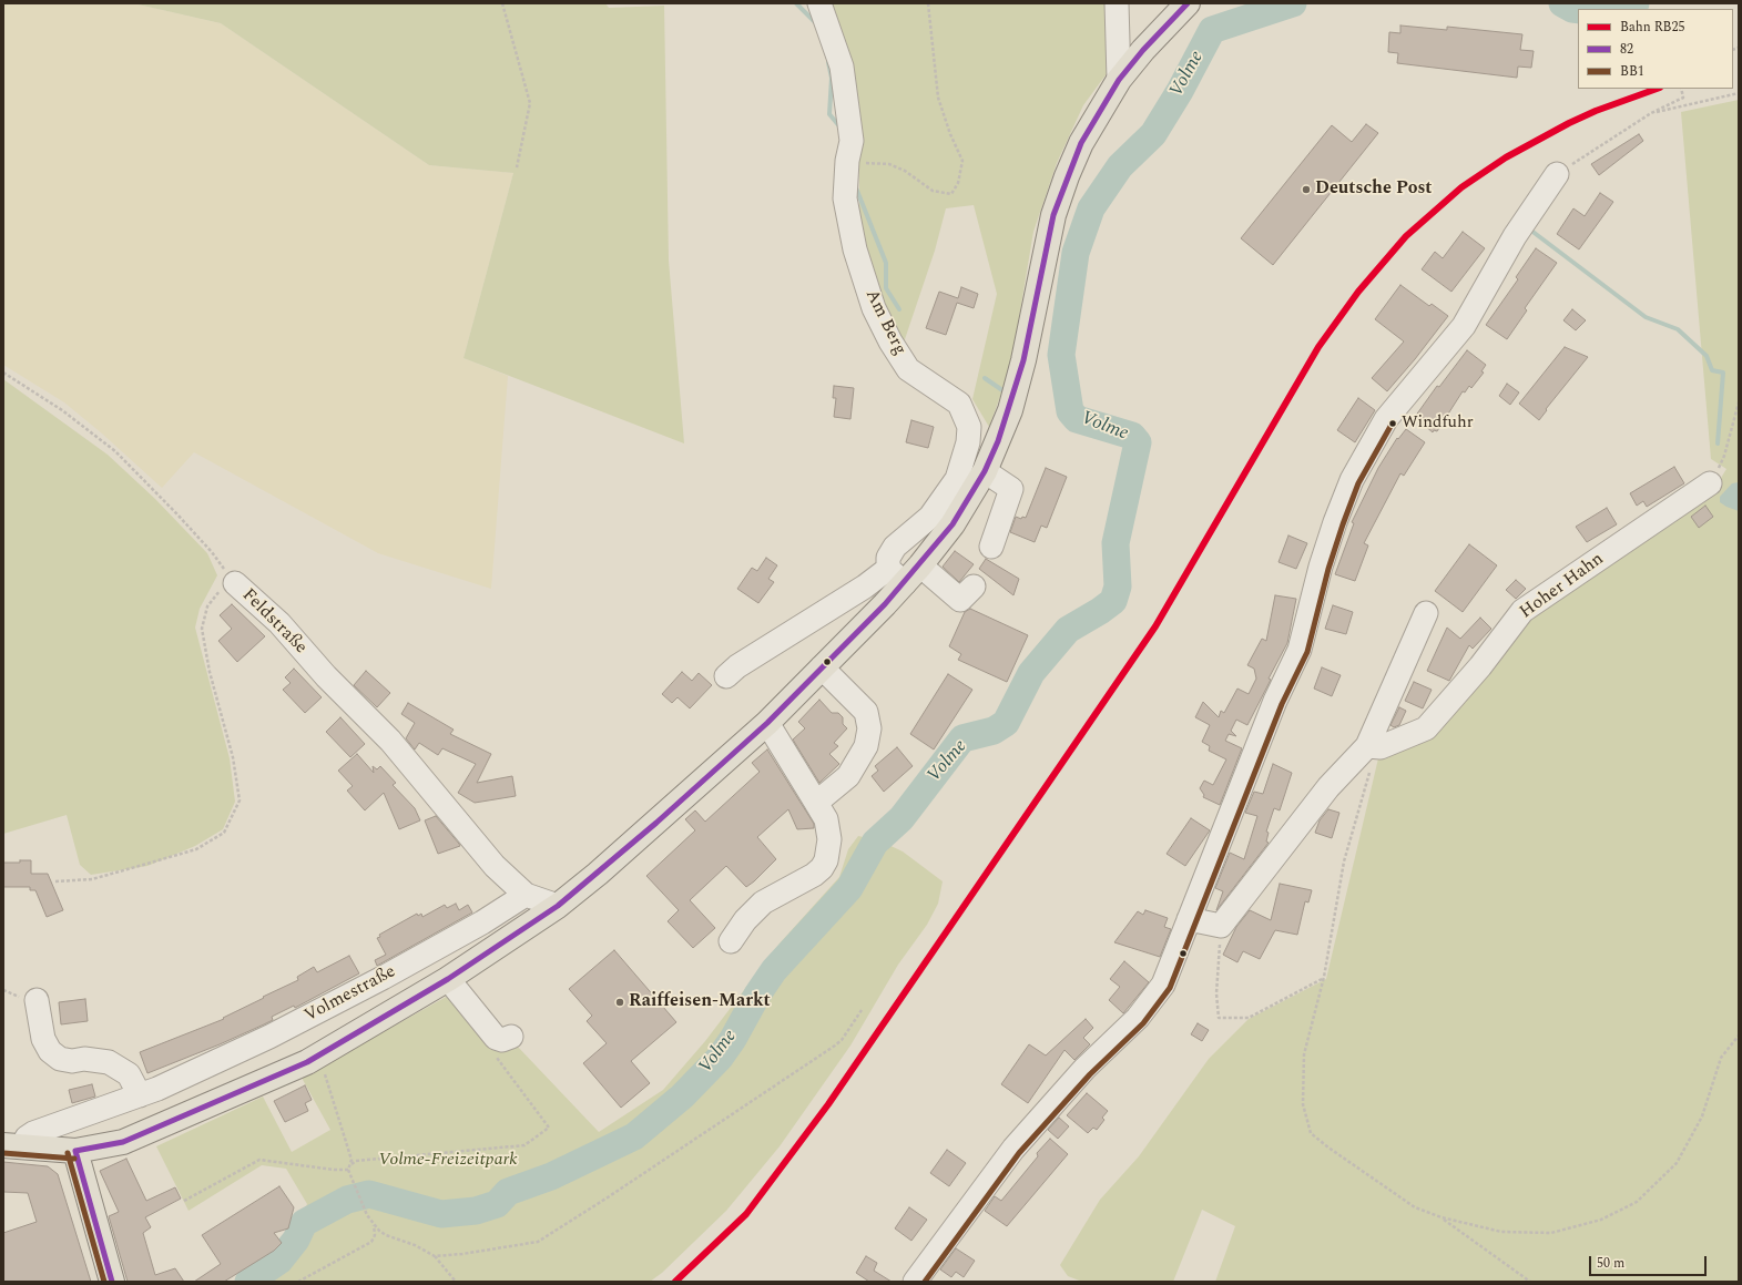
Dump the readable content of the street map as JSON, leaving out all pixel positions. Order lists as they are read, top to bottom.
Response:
{
  "streets": {
    "main road": ["Volmestraße"],
    "street": ["Am Berg", "Hoher Hahn", "Feldstraße"]
  },
  "crossings": [
    ["Am Berg", "Volmestraße"],
    ["Feldstraße", "Volmestraße"]
  ],
  "water": ["Volme"],
  "parks": ["Volme-Freizeitpark"],
  "places": ["Deutsche Post", "Windfuhr", "Raiffeisen-Markt"],
  "lines": ["transit line 82", "rail line RB25", "transit line BB1"],
  "legend": ["Bahn RB25", "82", "BB1"],
  "scale_bar": "50 m"
}
